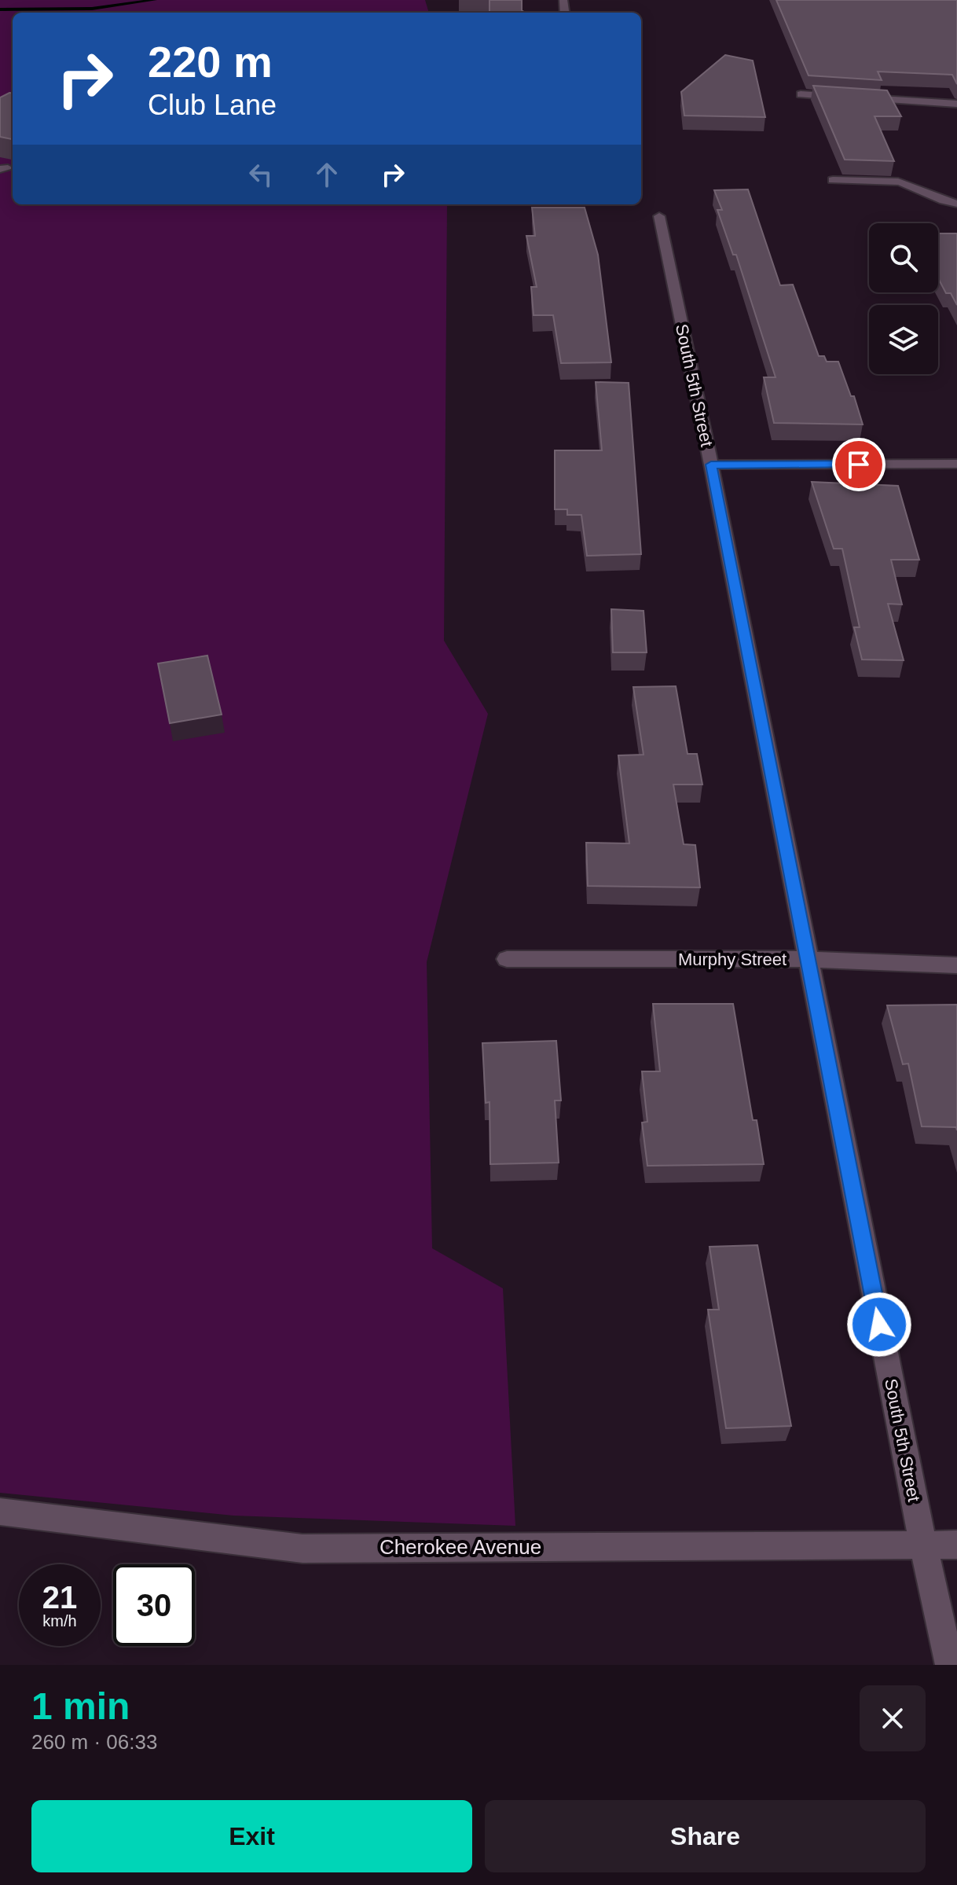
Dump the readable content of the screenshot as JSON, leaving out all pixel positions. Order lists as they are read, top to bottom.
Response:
{
  "streets": {
    "street": ["South 5th Street", "Murphy Street", "Cherokee Avenue"]
  },
  "crossings": [
    ["South 5th Street", "Murphy Street"],
    ["South 5th Street", "Cherokee Avenue"]
  ],
  "page": {
    "turn": ["220 m", "Club Lane"],
    "speed": "21 km/h",
    "limit": "30",
    "heading": ["1 min", "260 m · 06:33"],
    "buttons": ["Exit", "Share"]
  }
}
